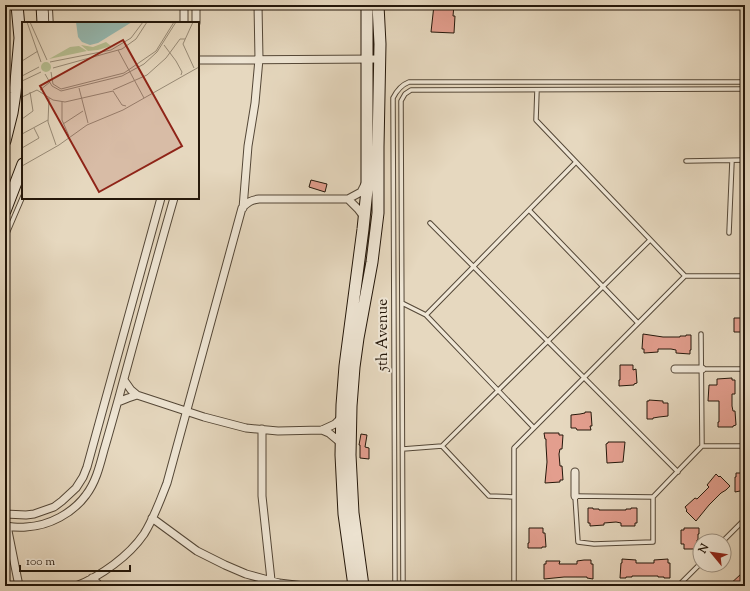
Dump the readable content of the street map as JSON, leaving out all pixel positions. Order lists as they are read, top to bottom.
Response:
{
  "streets": {
    "lane": ["5th Avenue"]
  },
  "scale_bar": "100 m",
  "north": "top left"
}
